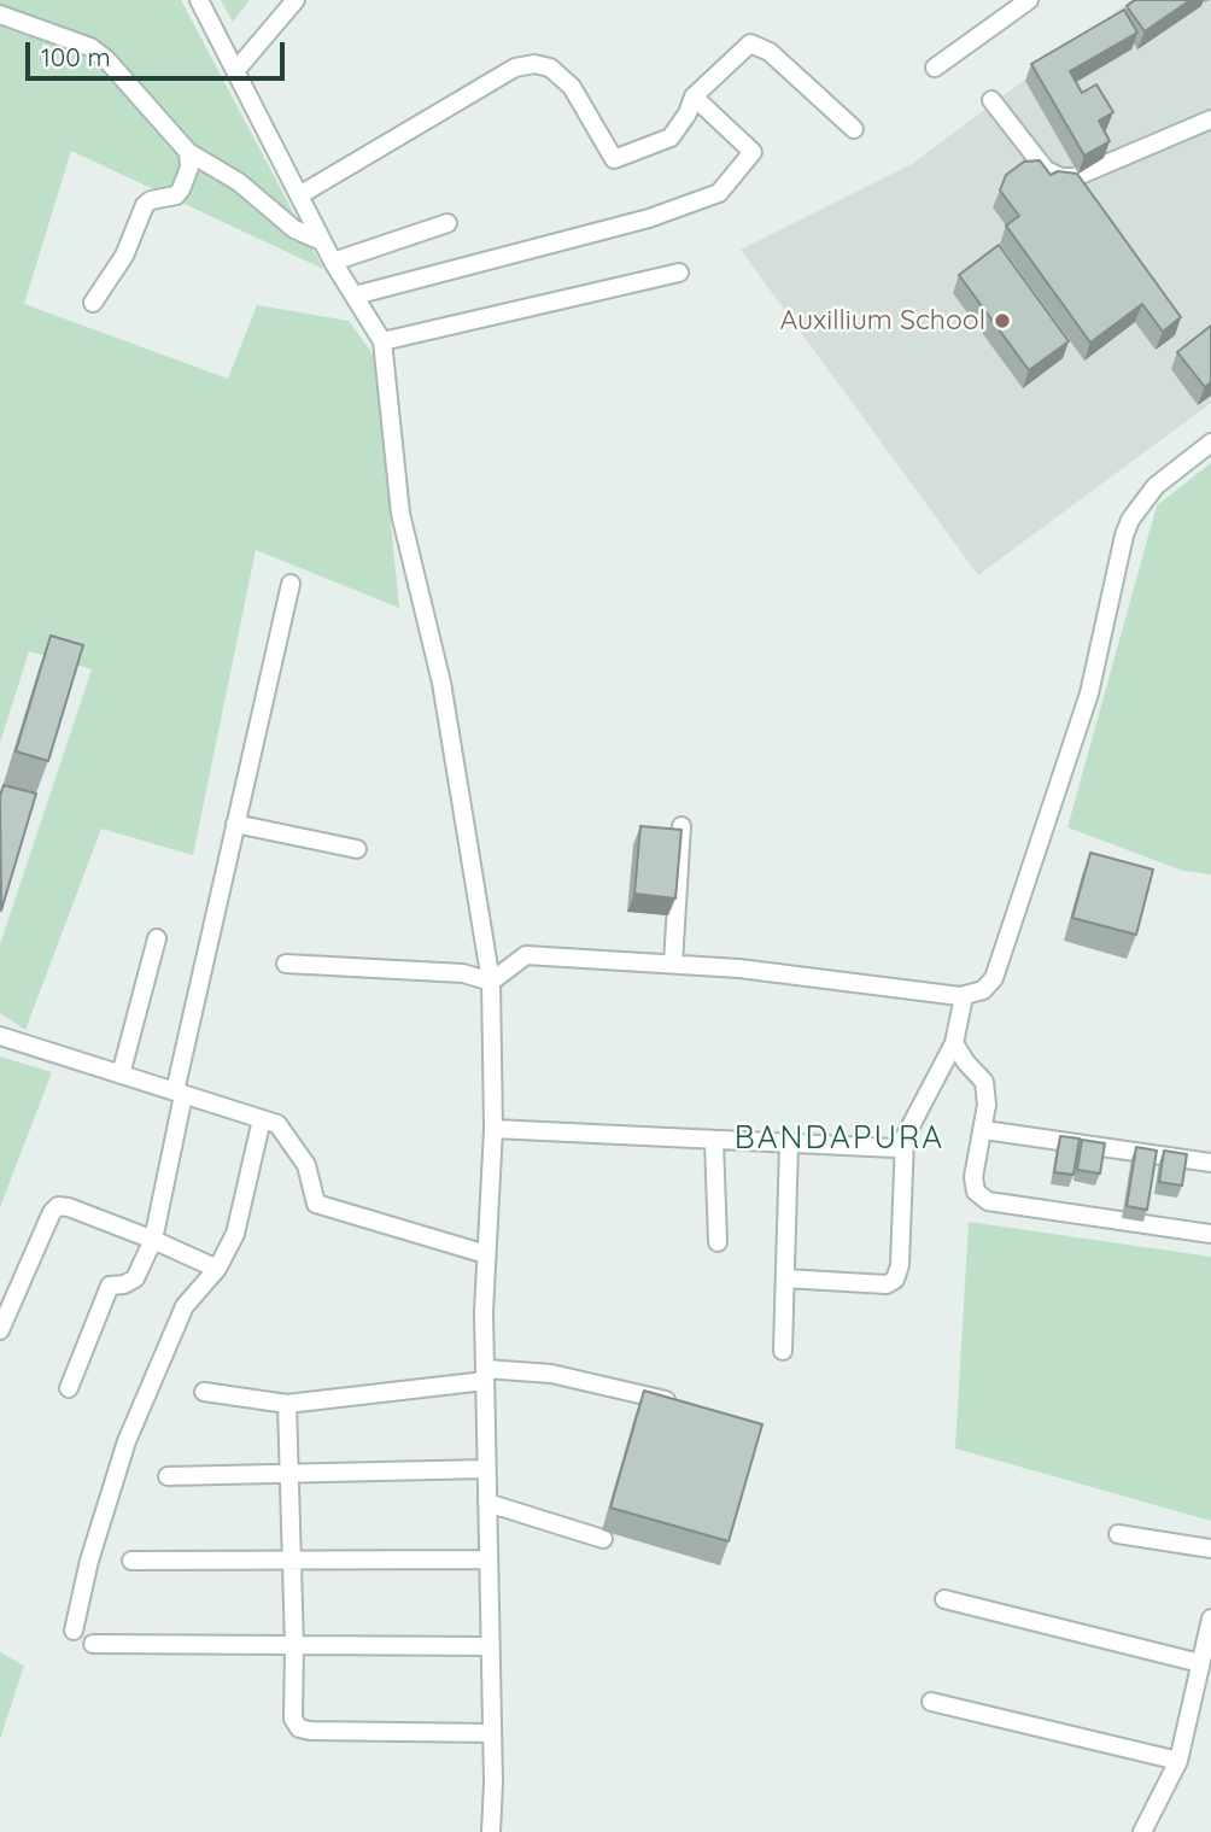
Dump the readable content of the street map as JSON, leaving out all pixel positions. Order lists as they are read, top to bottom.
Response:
{
  "districts": ["BANDAPURA"],
  "places": ["Auxillium School"],
  "scale_bar": "100 m"
}
